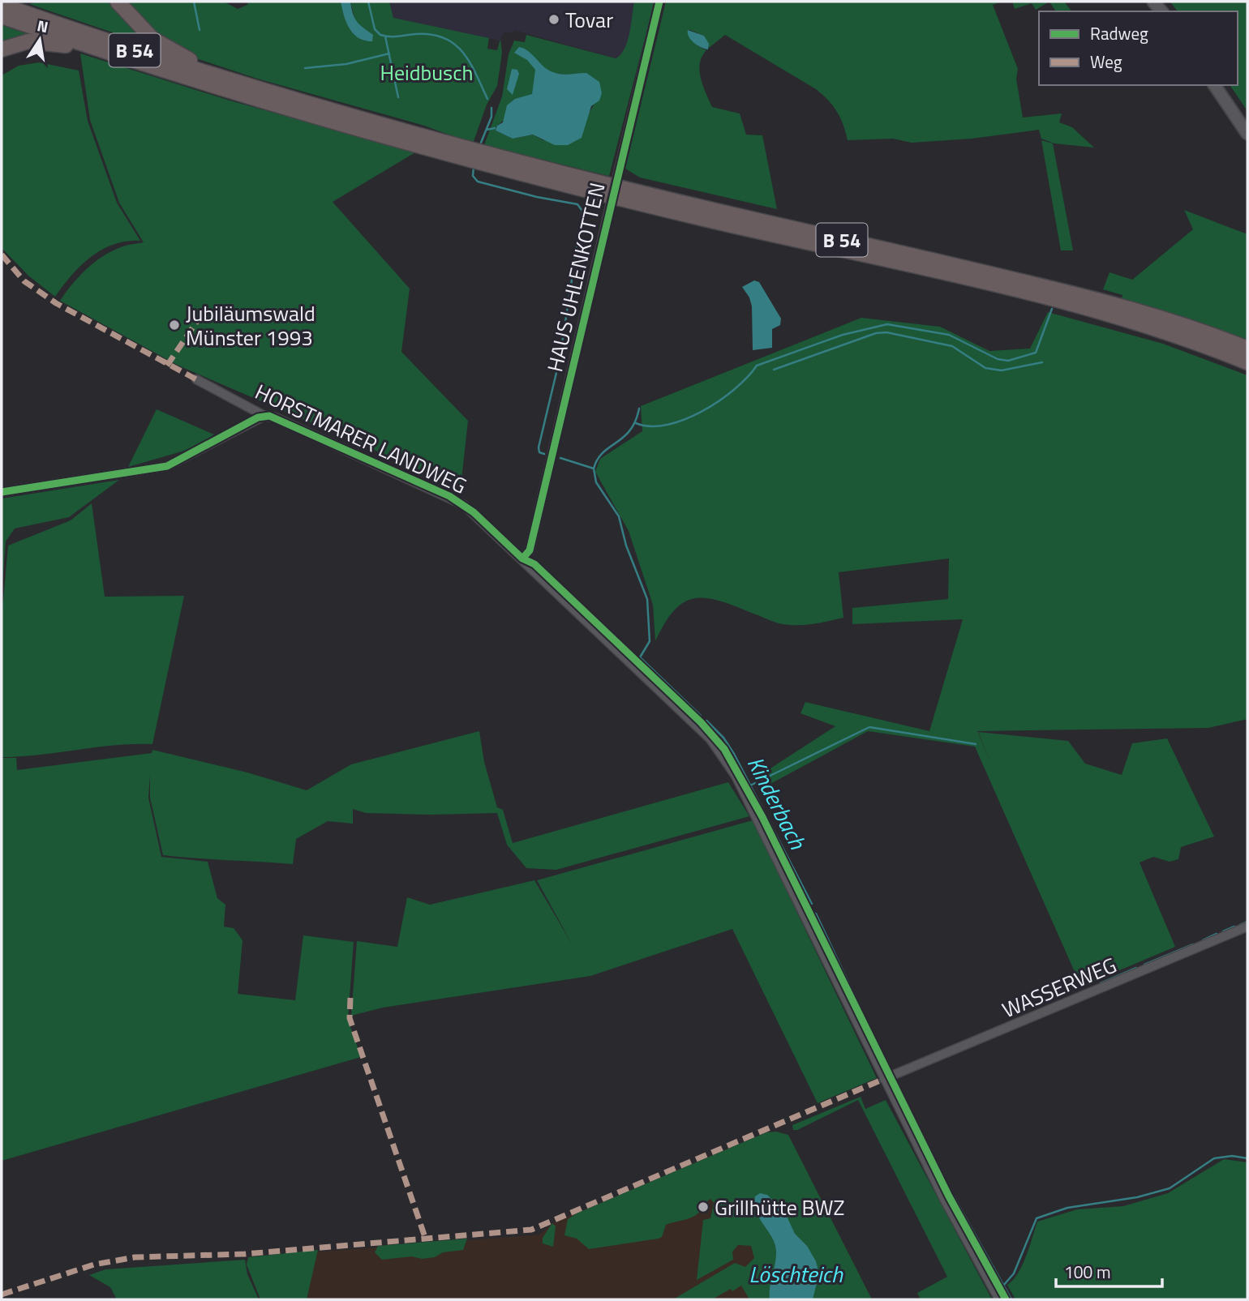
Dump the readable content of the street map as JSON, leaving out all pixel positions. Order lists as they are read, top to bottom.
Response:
{
  "streets": {
    "highway": ["B 54"],
    "street": ["HAUS UHLENKOTTEN", "HORSTMARER LANDWEG", "WASSERWEG"]
  },
  "crossings": [
    ["HAUS UHLENKOTTEN", "HORSTMARER LANDWEG"],
    ["HORSTMARER LANDWEG", "WASSERWEG"]
  ],
  "water": ["Kinderbach", "Löschteich"],
  "parks": ["Heidbusch"],
  "places": ["Tovar", "Jubiläumswald Münster 1993", "Grillhütte BWZ"],
  "legend": ["Radweg", "Weg"],
  "scale_bar": "100 m",
  "north": "top"
}
